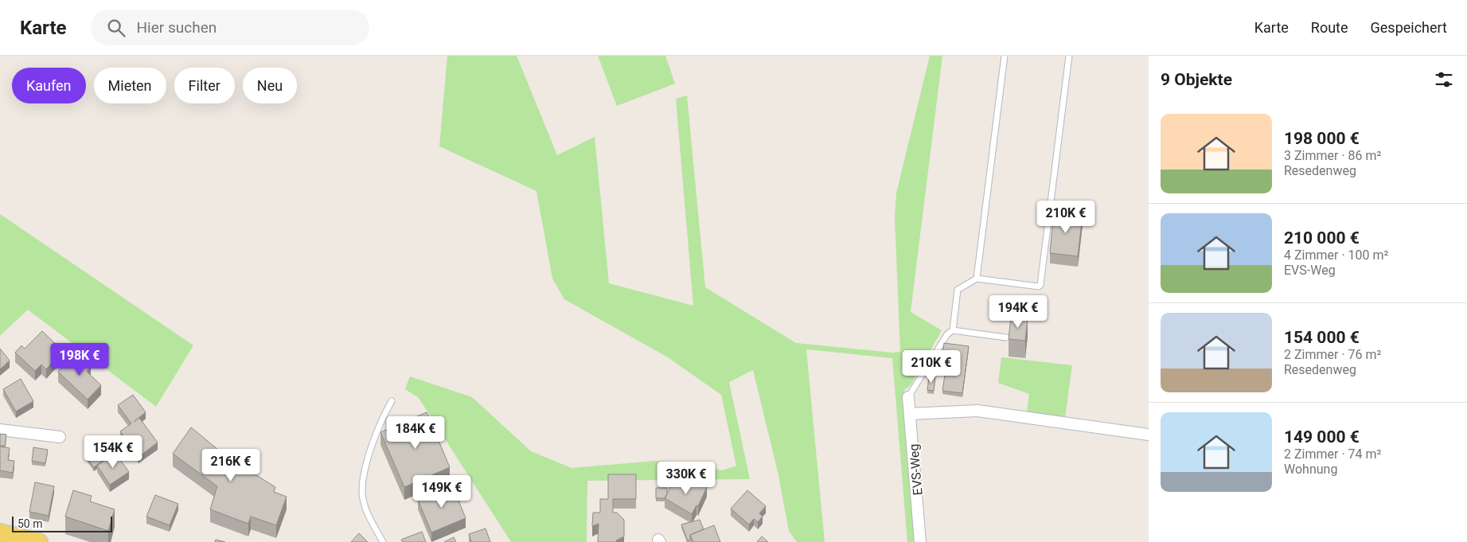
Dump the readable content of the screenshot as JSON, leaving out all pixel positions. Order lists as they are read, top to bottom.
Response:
{
  "streets": {
    "street": ["EVS-Weg"]
  },
  "scale_bar": "50 m",
  "page": {
    "header": "Karte",
    "search": "Hier suchen",
    "nav": ["Karte", "Route", "Gespeichert"],
    "heading": "9 Objekte",
    "chip": [
      "Kaufen",
      "Mieten",
      "Filter",
      "Neu"
    ],
    "list": [
      {
        "name": "198 000 €",
        "note": "3 Zimmer · 86 m² · Resedenweg"
      },
      {
        "name": "210 000 €",
        "note": "4 Zimmer · 100 m² · EVS-Weg"
      },
      {
        "name": "154 000 €",
        "note": "2 Zimmer · 76 m² · Resedenweg"
      },
      {
        "name": "149 000 €",
        "note": "2 Zimmer · 74 m² · Wohnung"
      }
    ],
    "price": [
      "210K €",
      "194K €",
      "198K €",
      "210K €",
      "184K €",
      "154K €",
      "216K €",
      "330K €",
      "149K €"
    ],
    "scale": "50 m"
  }
}
